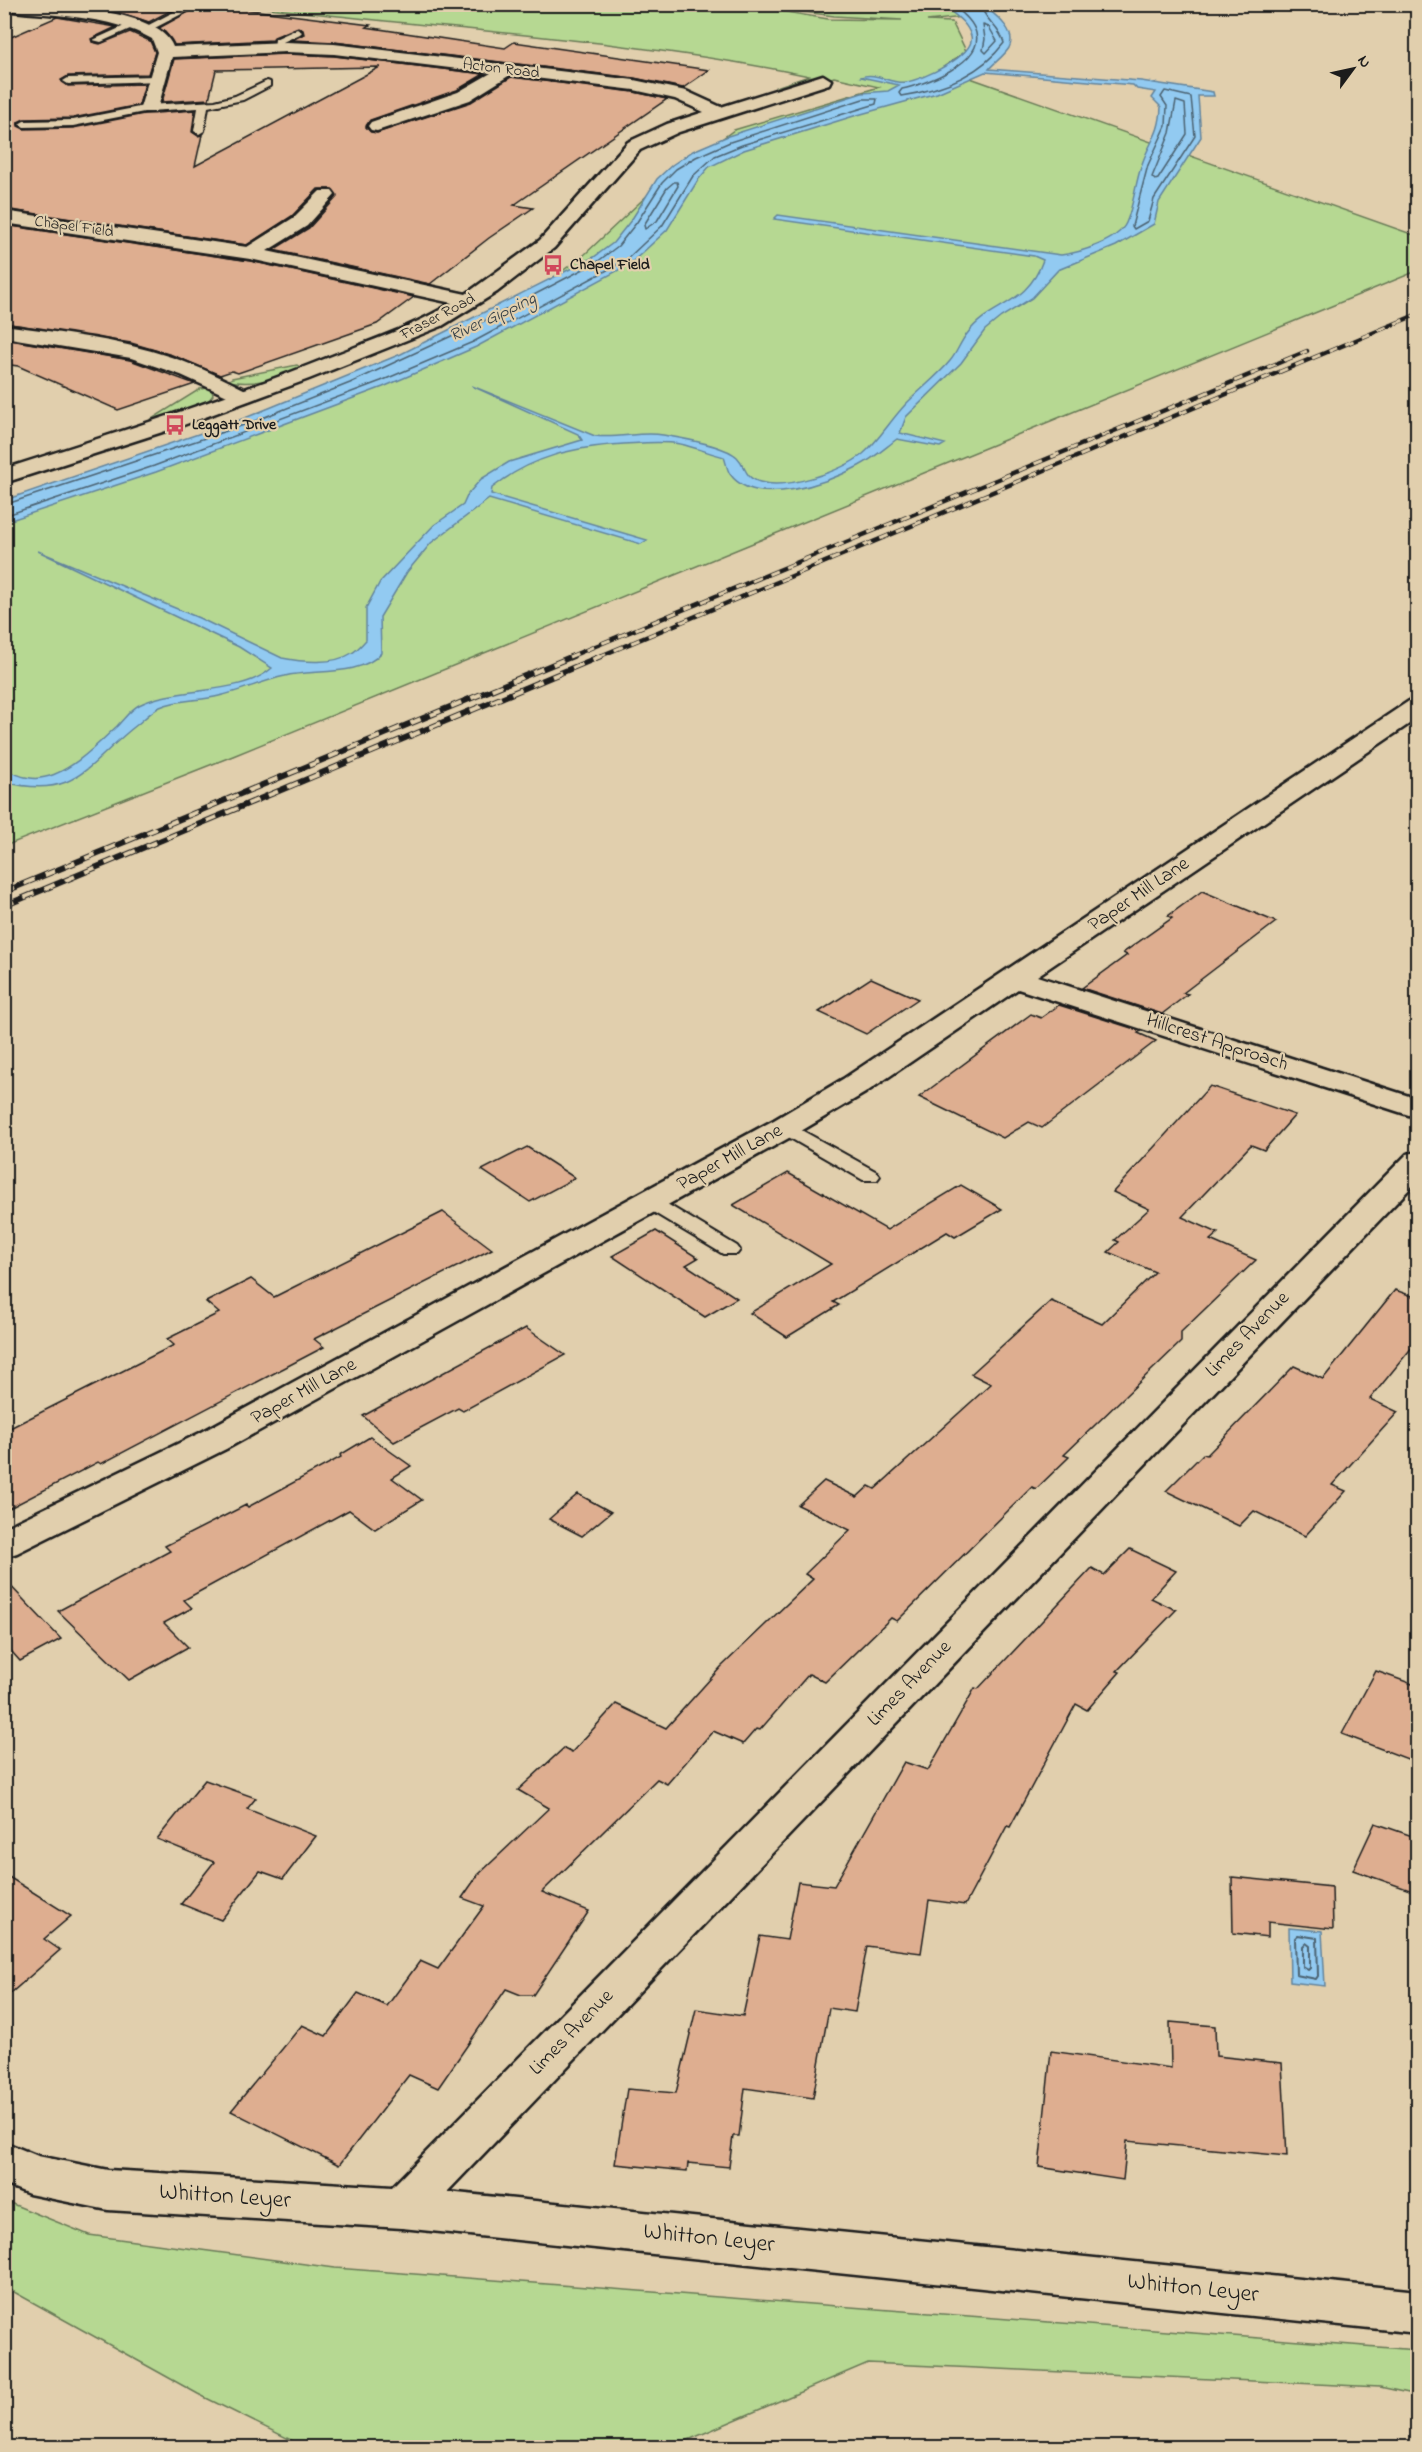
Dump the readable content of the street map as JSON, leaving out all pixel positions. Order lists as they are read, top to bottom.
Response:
{
  "streets": {
    "street": [
      "Acton Road",
      "Chapel Field",
      "Fraser Road",
      "Paper Mill Lane",
      "Hillcrest Approach",
      "Limes Avenue",
      "Whitton Leyer"
    ]
  },
  "crossings": [
    ["Acton Road", "Fraser Road"],
    ["Chapel Field", "Fraser Road"],
    ["Paper Mill Lane", "Hillcrest Approach"],
    ["Limes Avenue", "Whitton Leyer"]
  ],
  "water": ["River Gipping"],
  "places": {
    "bus stop": ["Chapel Field", "Leggatt Drive"]
  },
  "north": "top right"
}
